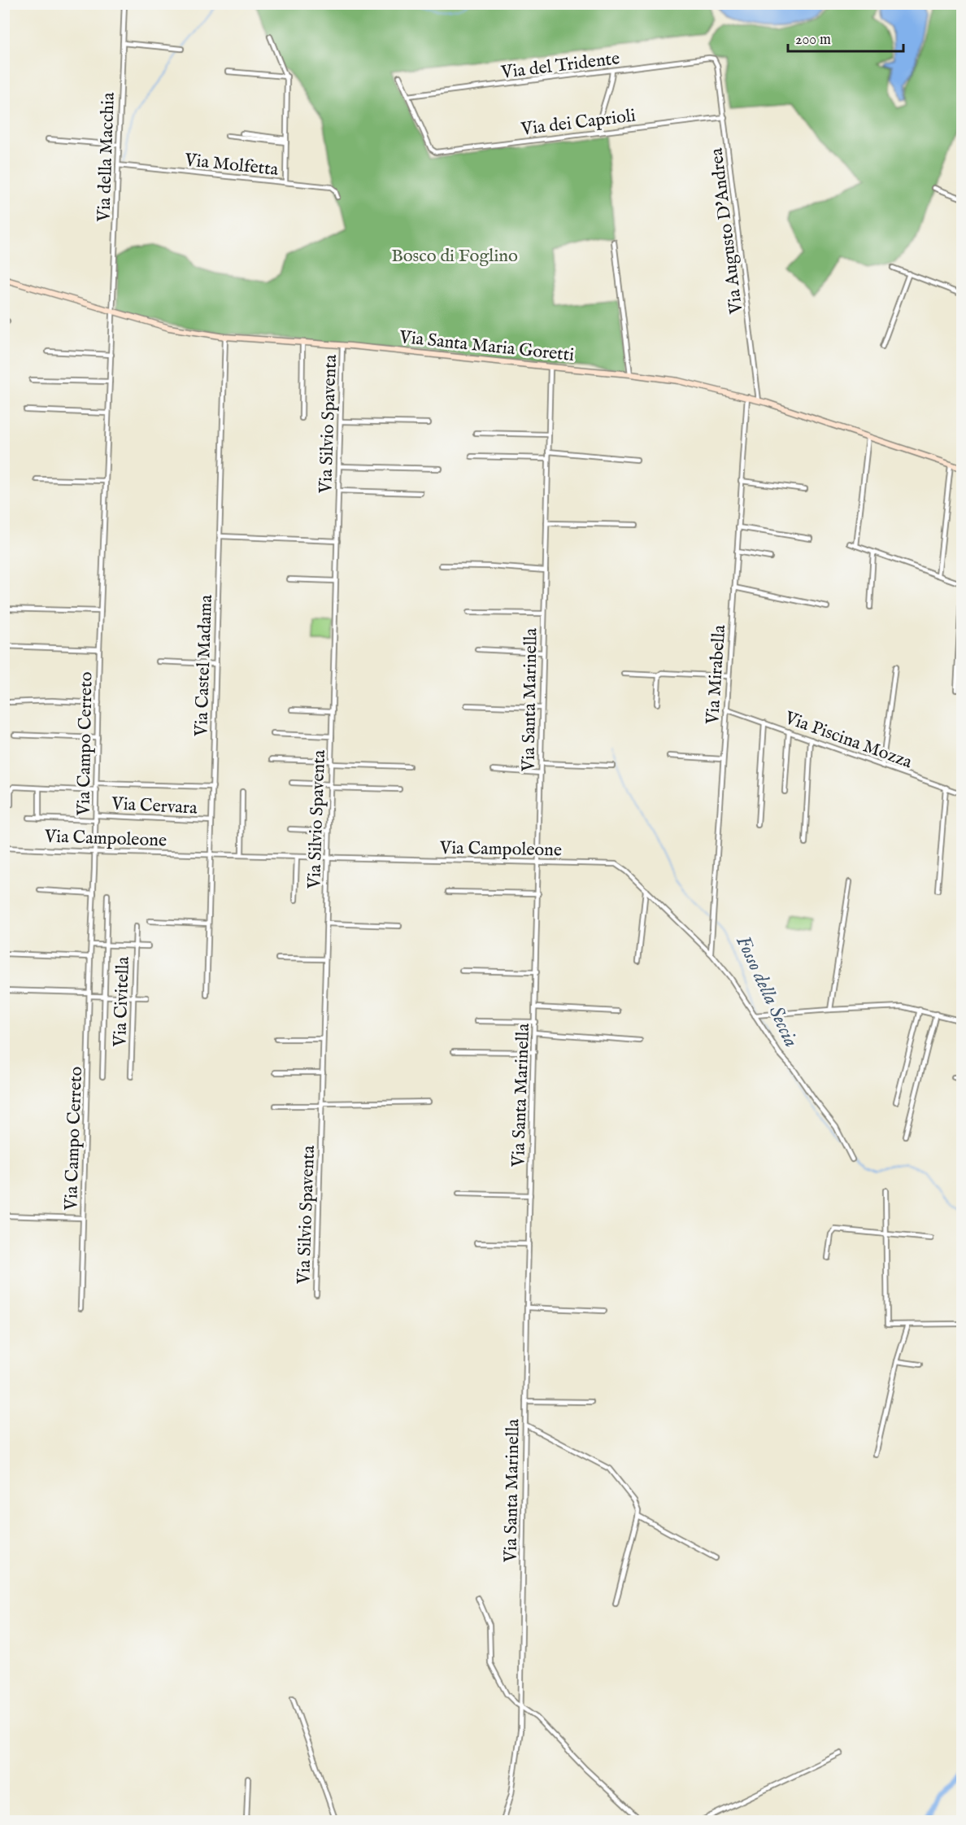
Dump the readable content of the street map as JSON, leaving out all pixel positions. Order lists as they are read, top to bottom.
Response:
{
  "streets": {
    "main road": ["Via Santa Maria Goretti"],
    "street": [
      "Via del Tridente",
      "Via dei Caprioli",
      "Via della Macchia",
      "Via Molfetta",
      "Via Augusto D'Andrea",
      "Via Silvio Spaventa",
      "Via Castel Madama",
      "Via Mirabella",
      "Via Santa Marinella",
      "Via Piscina Mozza",
      "Via Campo Cerreto",
      "Via Cervara",
      "Via Campoleone",
      "Via Civitella"
    ]
  },
  "crossings": [
    ["Via del Tridente", "Via dei Caprioli"],
    ["Via del Tridente", "Via Augusto D'Andrea"],
    ["Via dei Caprioli", "Via Augusto D'Andrea"],
    ["Via della Macchia", "Via Molfetta"],
    ["Via della Macchia", "Via Santa Maria Goretti"],
    ["Via della Macchia", "Via Campo Cerreto"],
    ["Via Augusto D'Andrea", "Via Santa Maria Goretti"],
    ["Via Santa Maria Goretti", "Via Silvio Spaventa"],
    ["Via Santa Maria Goretti", "Via Castel Madama"],
    ["Via Santa Maria Goretti", "Via Mirabella"],
    ["Via Santa Maria Goretti", "Via Santa Marinella"],
    ["Via Santa Maria Goretti", "Via Campo Cerreto"],
    ["Via Silvio Spaventa", "Via Campoleone"],
    ["Via Castel Madama", "Via Cervara"],
    ["Via Castel Madama", "Via Campoleone"],
    ["Via Mirabella", "Via Piscina Mozza"],
    ["Via Mirabella", "Via Campoleone"],
    ["Via Santa Marinella", "Via Campoleone"],
    ["Via Campo Cerreto", "Via Cervara"],
    ["Via Campo Cerreto", "Via Campoleone"]
  ],
  "water": ["Fosso della Seccia"],
  "parks": ["Bosco di Foglino"],
  "scale_bar": "200 m"
}
